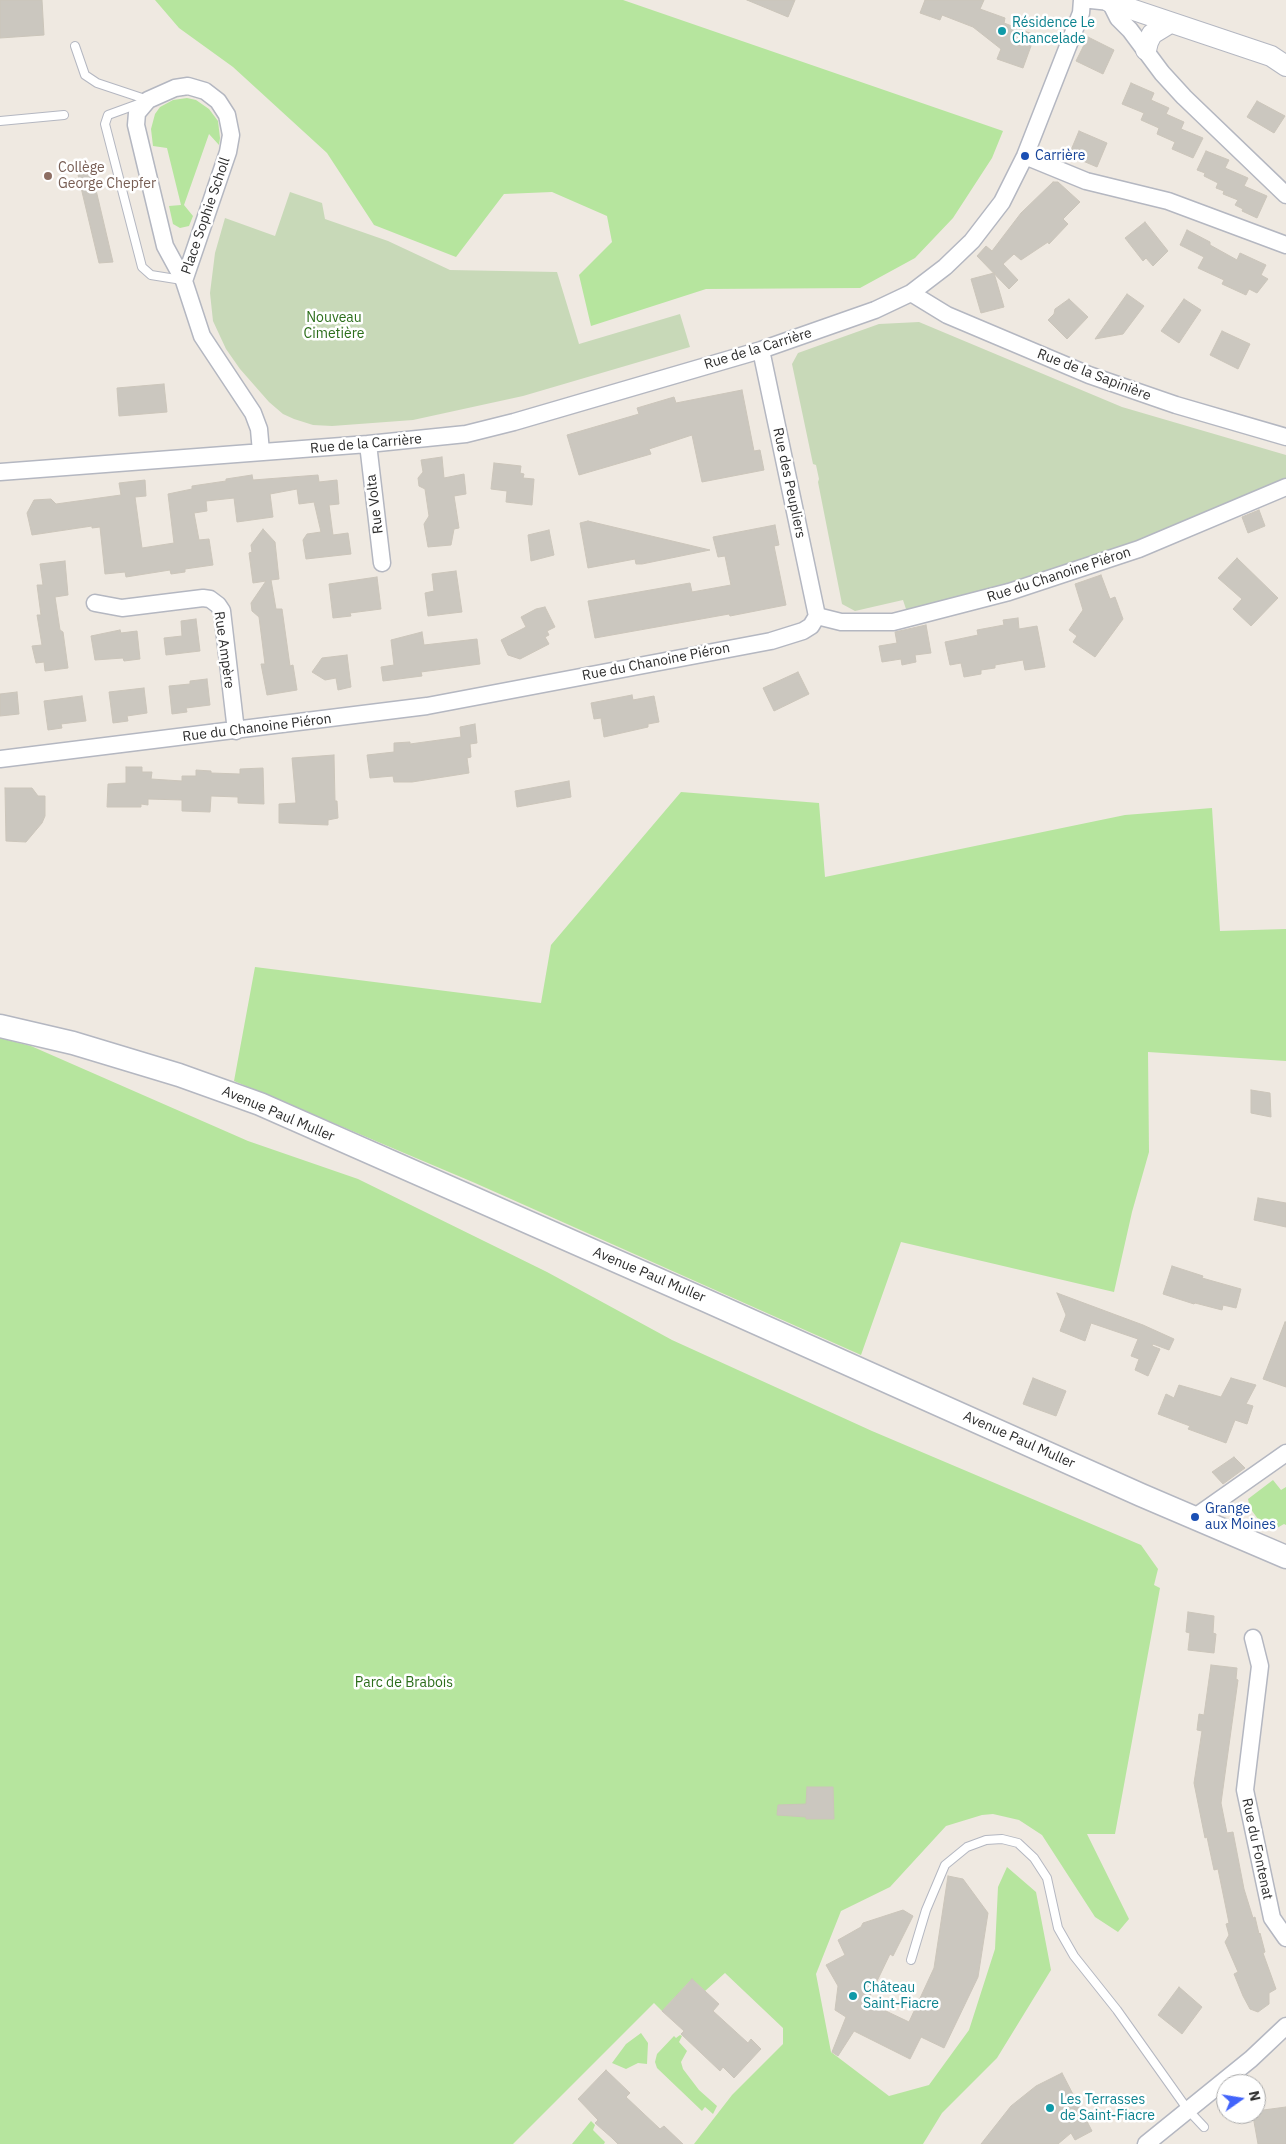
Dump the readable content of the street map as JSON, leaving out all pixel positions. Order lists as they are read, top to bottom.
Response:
{
  "streets": {
    "main road": ["Avenue Paul Muller"],
    "street": [
      "Place Sophie Scholl",
      "Rue de la Carrière",
      "Rue de la Sapinière",
      "Rue des Peupliers",
      "Rue Volta",
      "Rue du Chanoine Piéron",
      "Rue Ampère",
      "Rue du Fontenat"
    ]
  },
  "crossings": [
    ["Rue de la Carrière", "Rue de la Sapinière"],
    ["Rue de la Carrière", "Rue des Peupliers"],
    ["Rue de la Carrière", "Rue Volta"],
    ["Rue des Peupliers", "Rue du Chanoine Piéron"],
    ["Rue du Chanoine Piéron", "Rue Ampère"]
  ],
  "parks": ["Nouveau Cimetière", "Parc de Brabois"],
  "places": [
    "Résidence Le Chancelade",
    "Carrière",
    "Collège George Chepfer",
    "Grange aux Moines",
    "Château Saint-Fiacre",
    "Les Terrasses de Saint-Fiacre"
  ],
  "north": "right"
}
